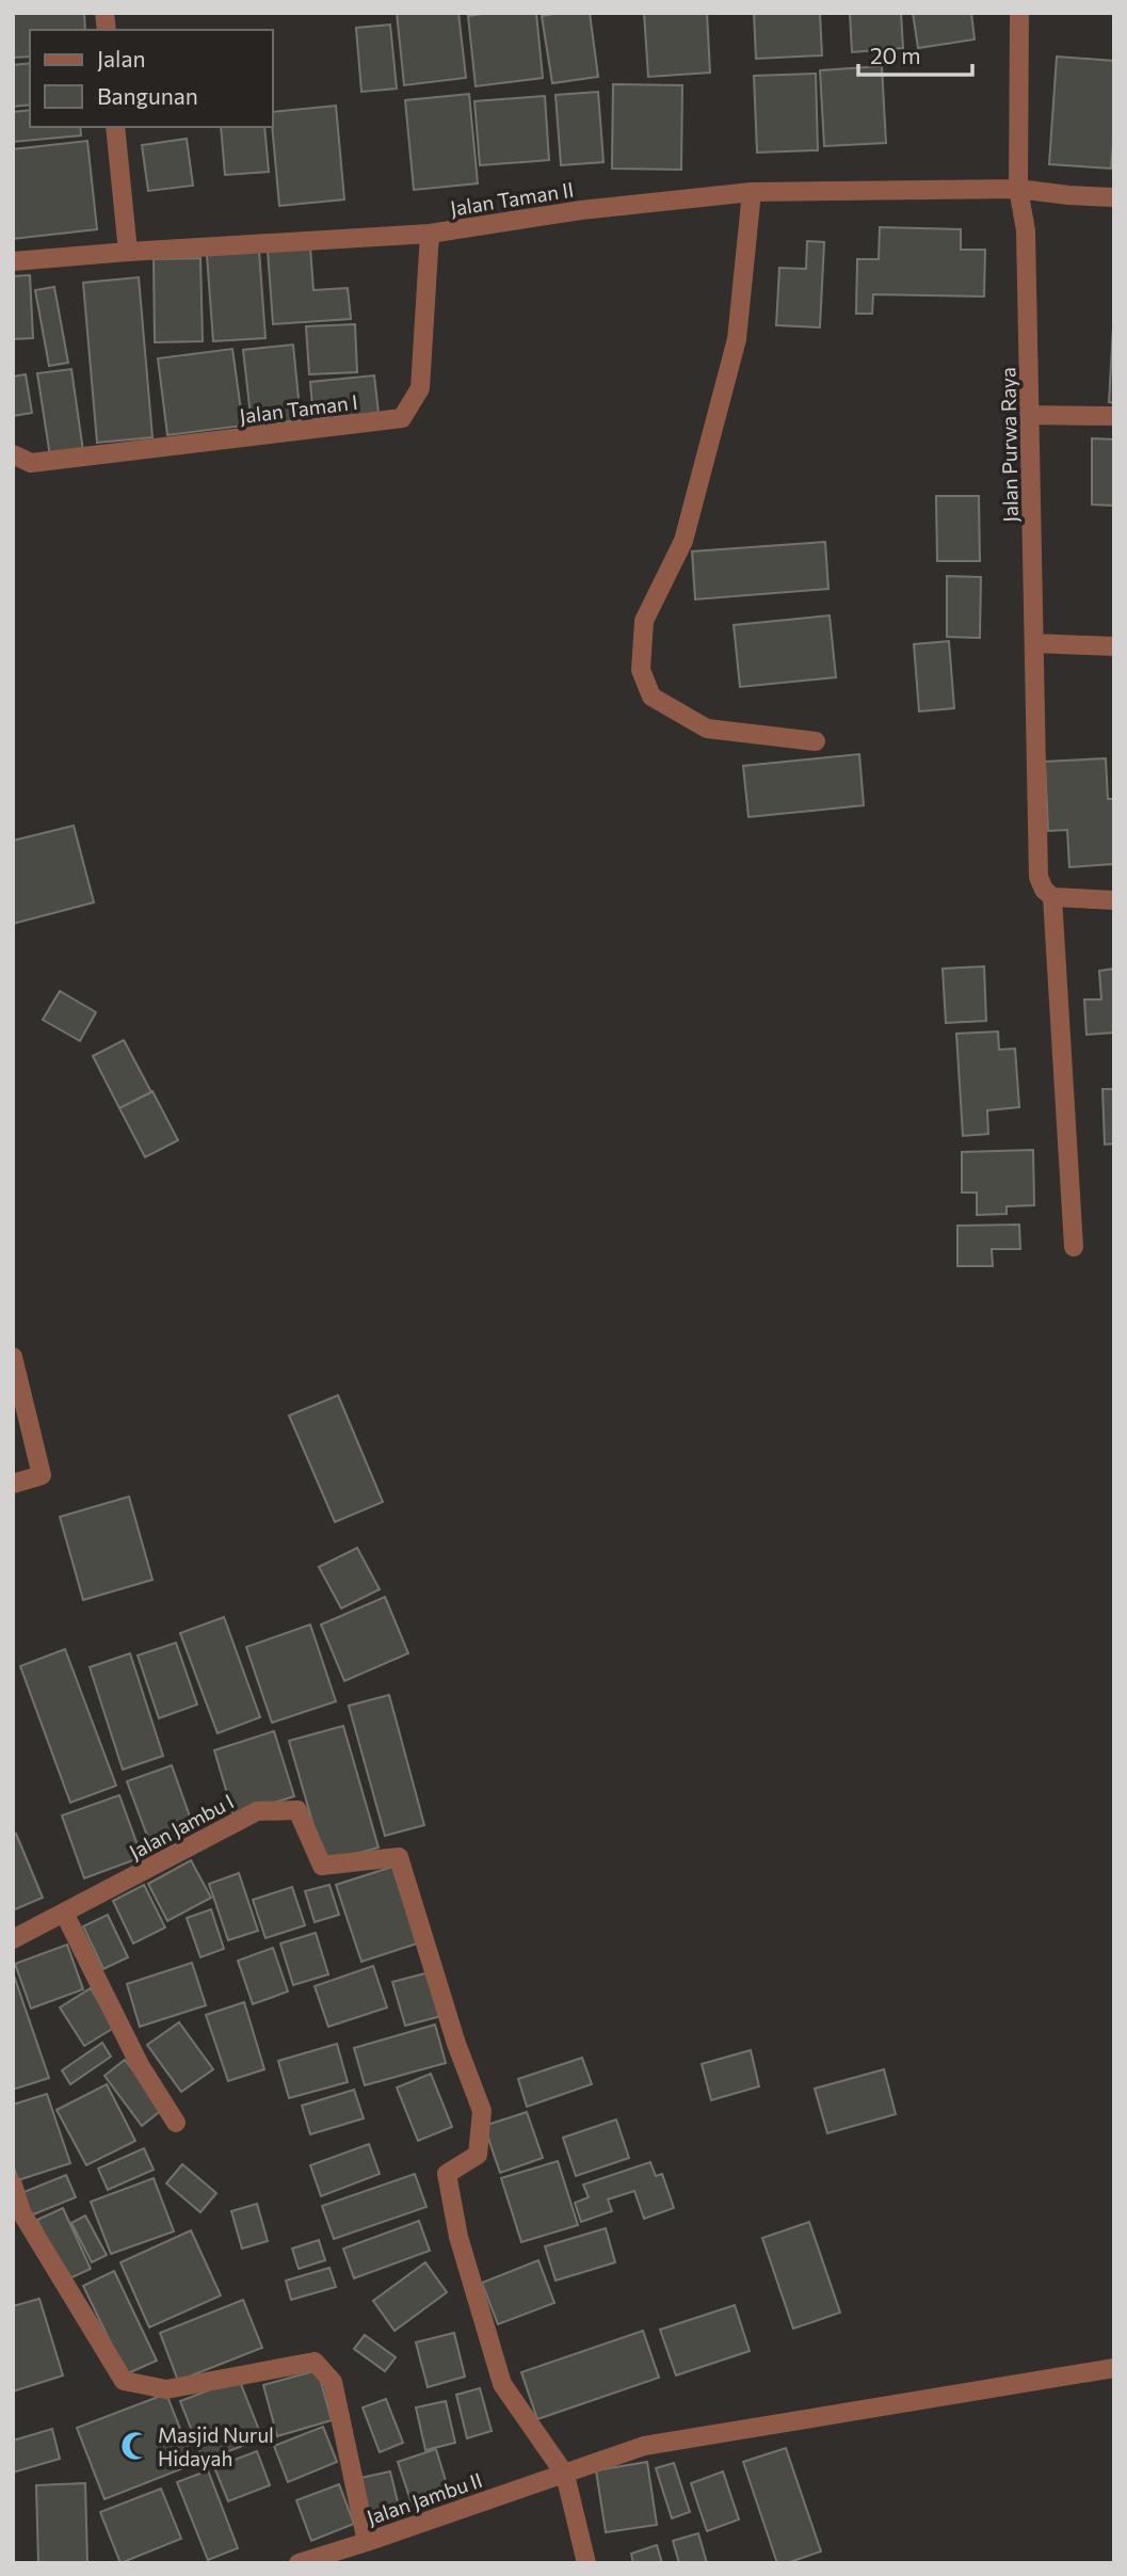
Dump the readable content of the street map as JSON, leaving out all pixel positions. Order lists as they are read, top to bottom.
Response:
{
  "streets": {
    "street": [
      "Jalan Taman II",
      "Jalan Taman I",
      "Jalan Purwa Raya",
      "Jalan Jambu I",
      "Jalan Jambu II"
    ]
  },
  "crossings": [
    ["Jalan Taman II", "Jalan Taman I"],
    ["Jalan Taman II", "Jalan Purwa Raya"],
    ["Jalan Jambu I", "Jalan Jambu II"]
  ],
  "places": {
    "mosque": ["Masjid Nurul Hidayah"]
  },
  "legend": ["Jalan", "Bangunan"],
  "scale_bar": "20 m"
}
